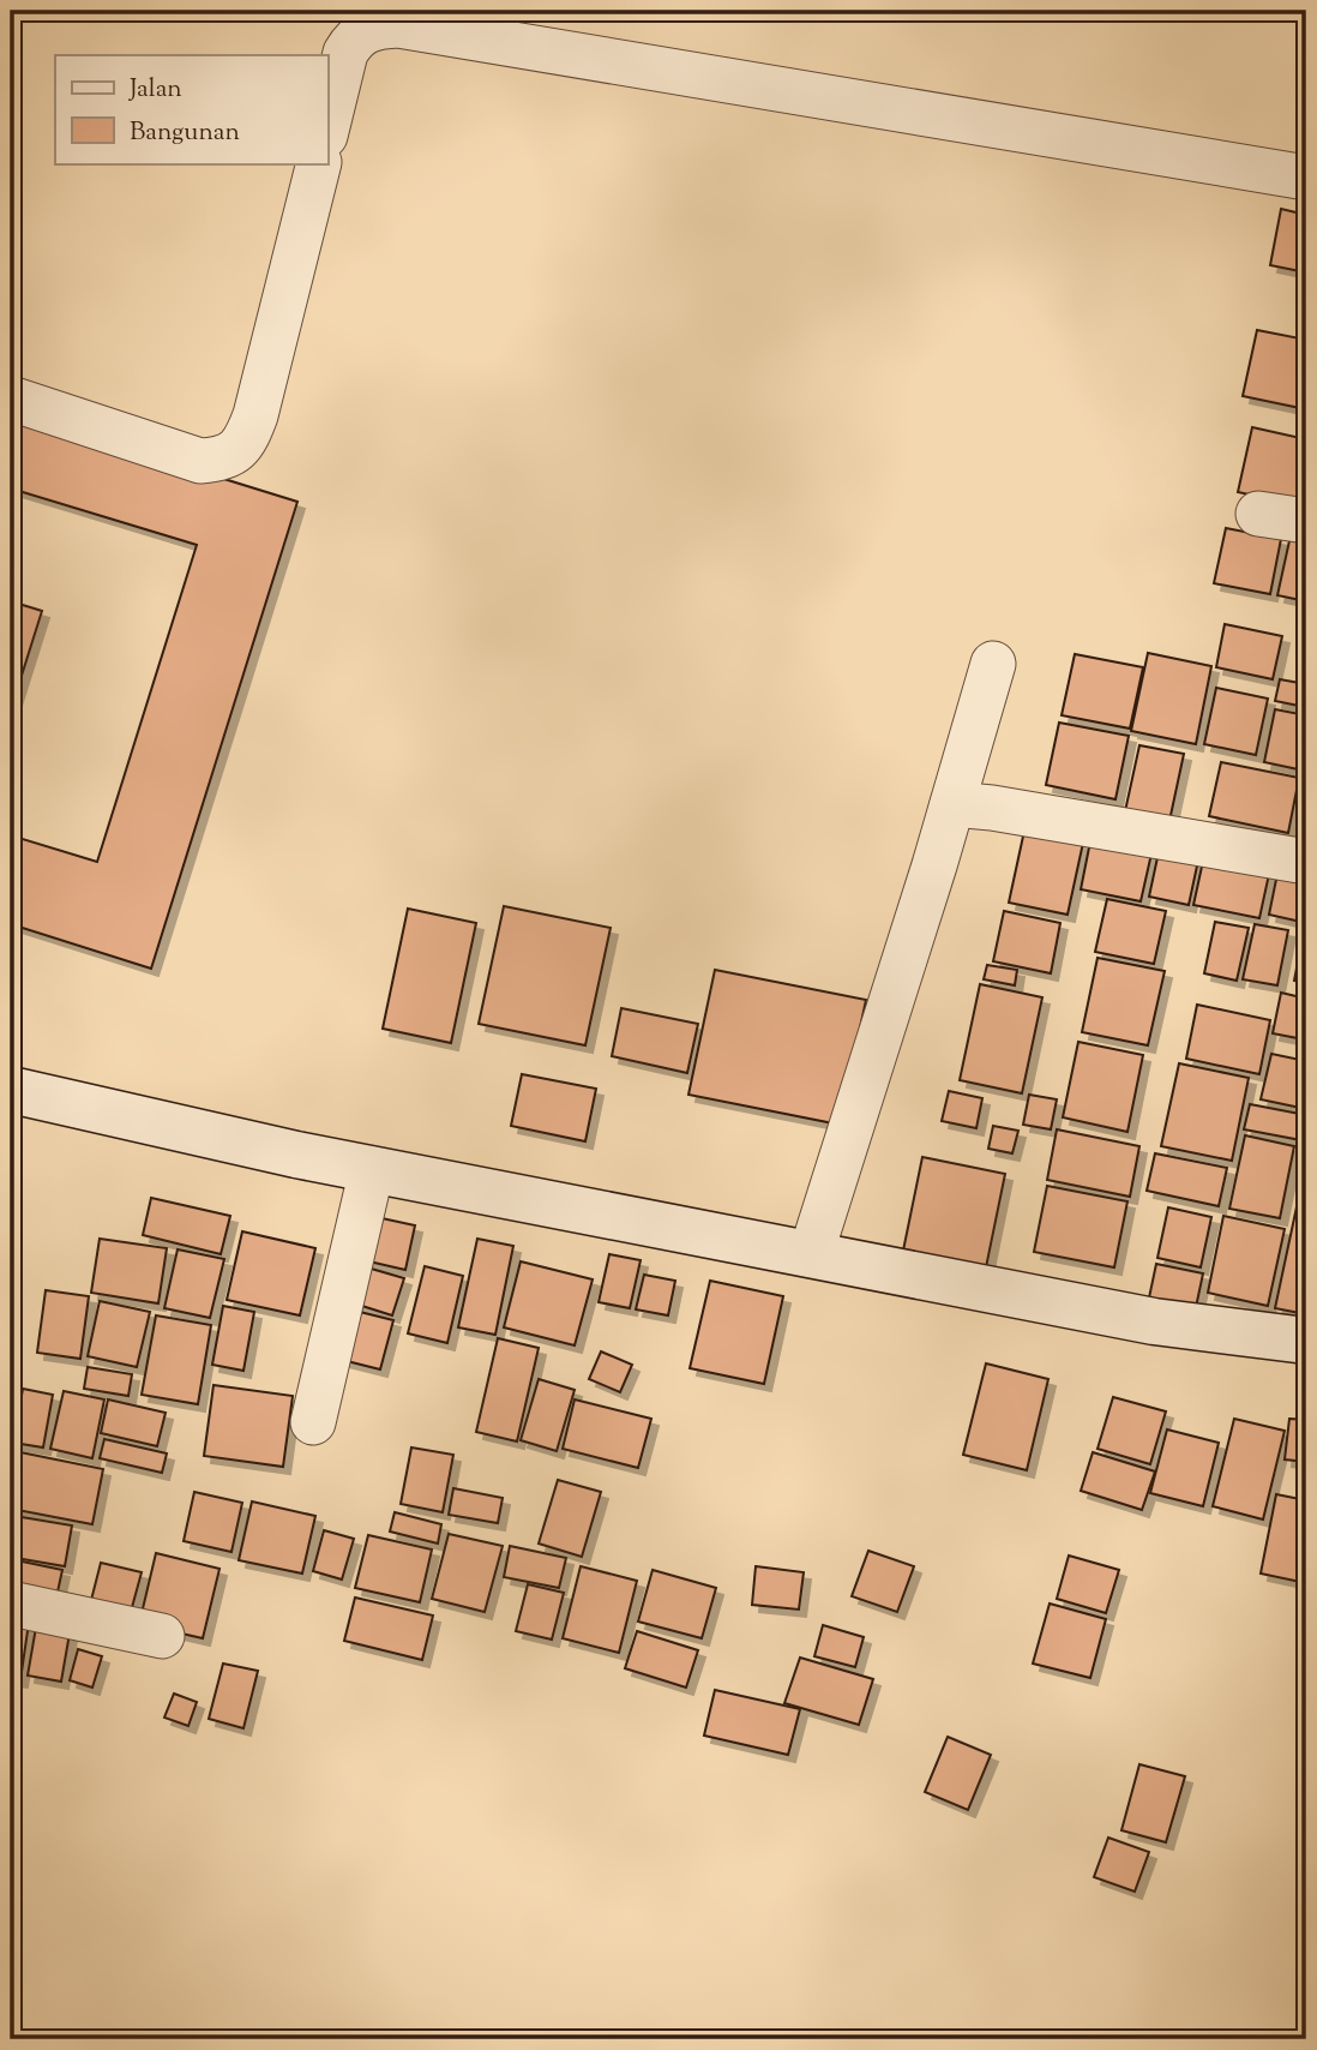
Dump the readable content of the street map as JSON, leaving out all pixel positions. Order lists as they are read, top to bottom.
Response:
{
  "legend": ["Jalan", "Bangunan"]
}
